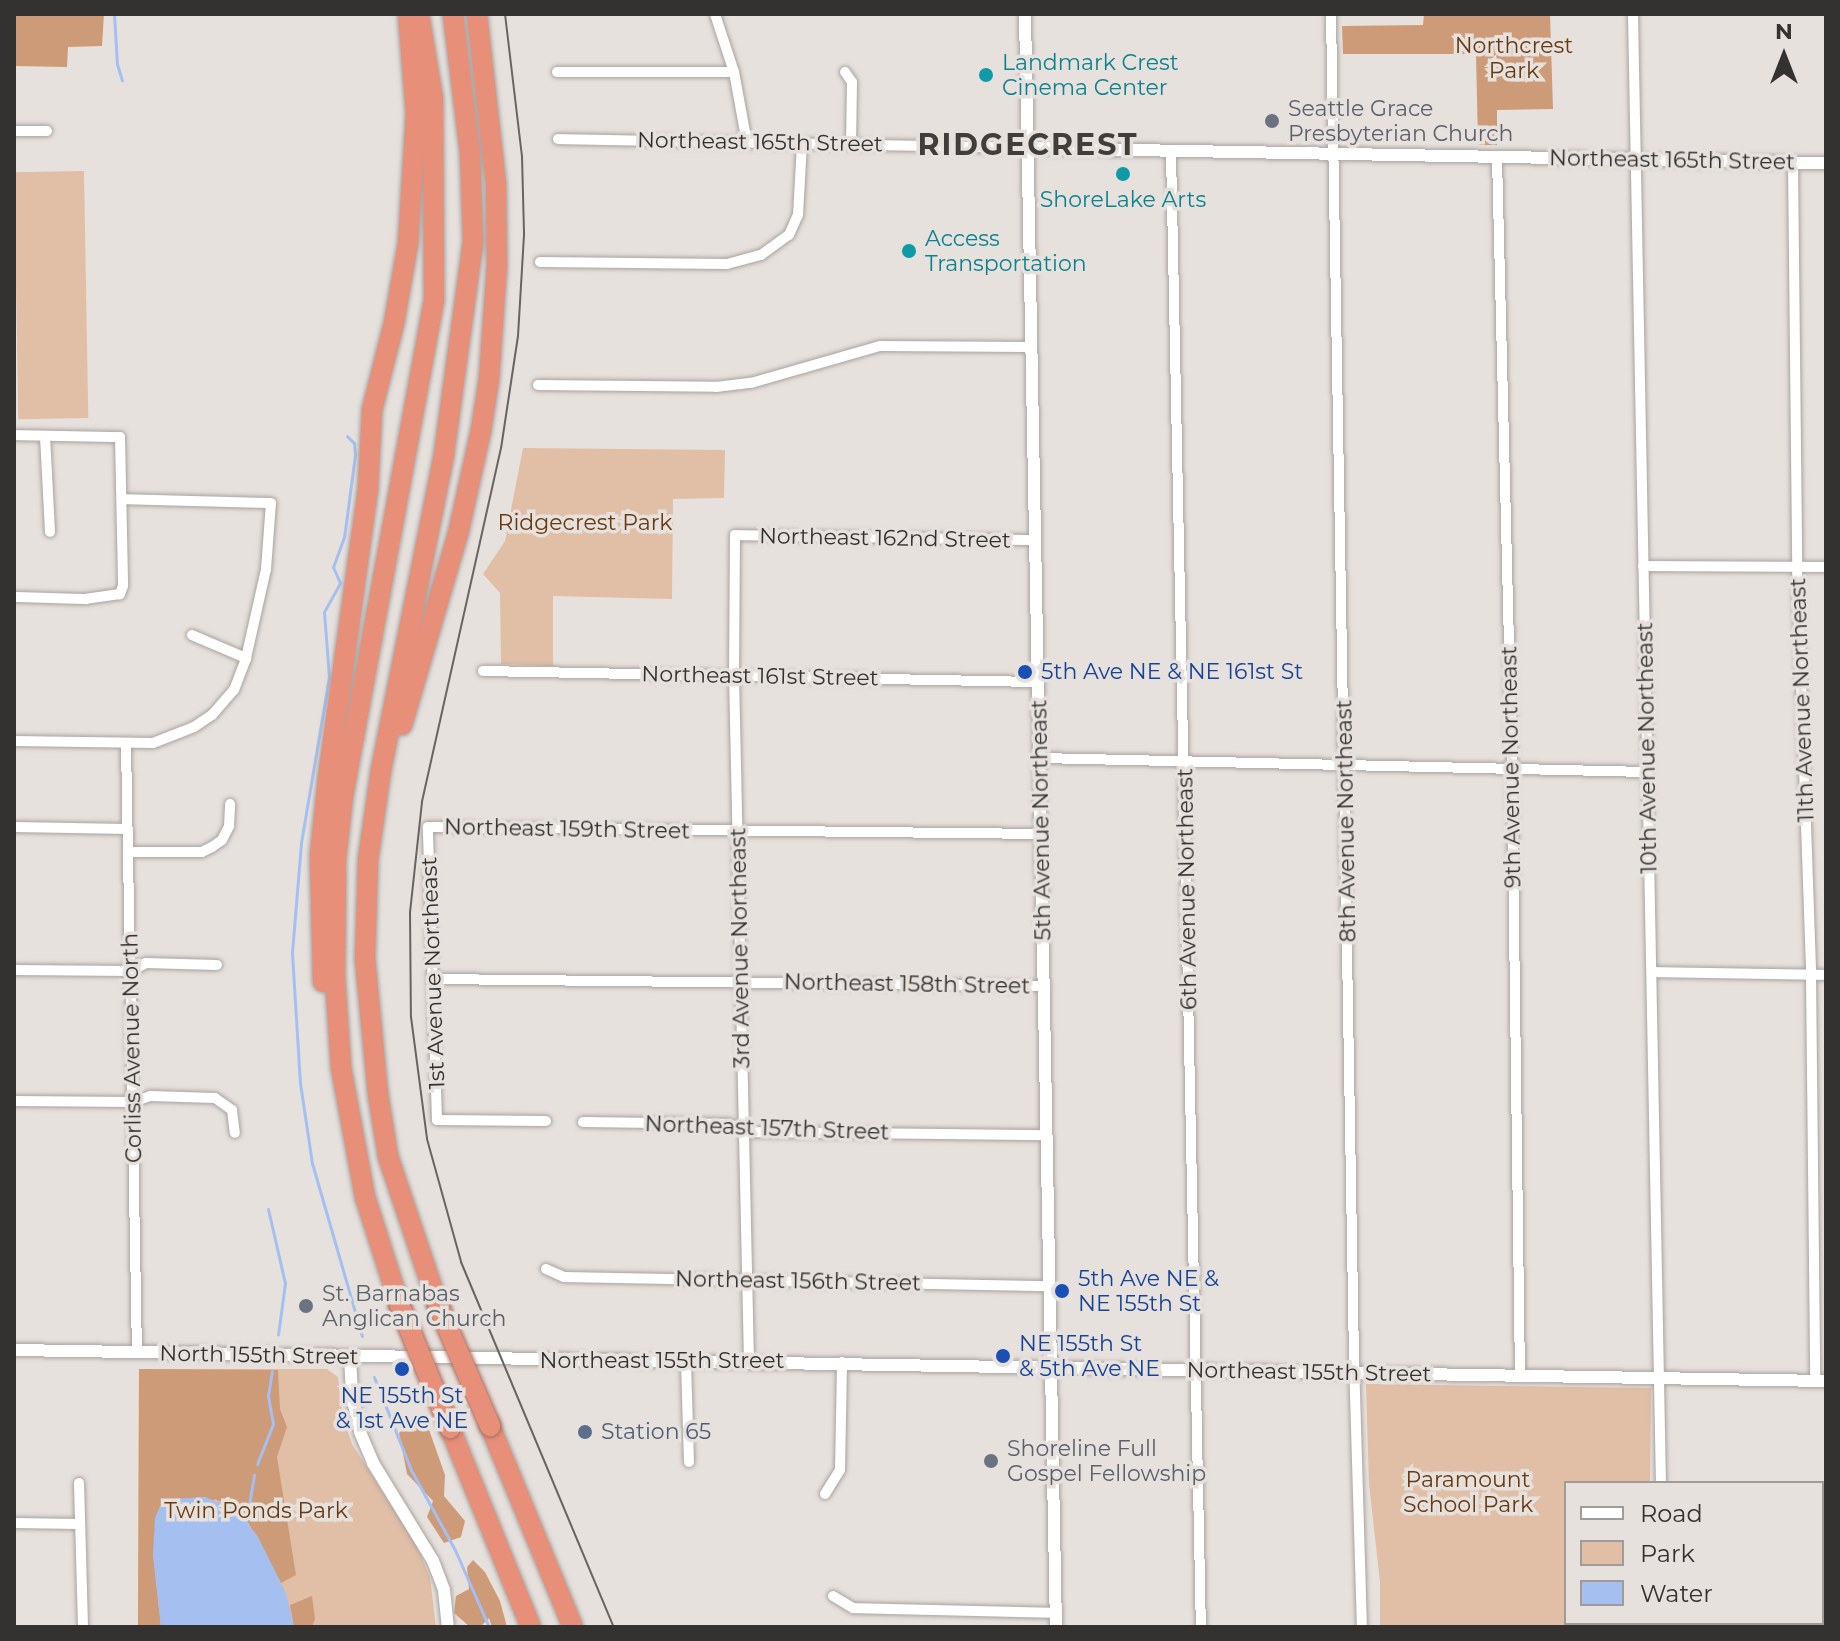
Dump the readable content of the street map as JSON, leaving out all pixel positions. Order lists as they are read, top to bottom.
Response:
{
  "streets": {
    "street": [
      "Northeast 165th Street",
      "Northeast 162nd Street",
      "Northeast 161st Street",
      "11th Avenue Northeast",
      "10th Avenue Northeast",
      "9th Avenue Northeast",
      "5th Avenue Northeast",
      "8th Avenue Northeast",
      "Northeast 159th Street",
      "6th Avenue Northeast",
      "3rd Avenue Northeast",
      "1st Avenue Northeast",
      "Northeast 158th Street",
      "Corliss Avenue North",
      "Northeast 157th Street",
      "Northeast 156th Street",
      "North 155th Street",
      "Northeast 155th Street"
    ]
  },
  "crossings": [
    ["Northeast 165th Street", "11th Avenue Northeast"],
    ["Northeast 165th Street", "10th Avenue Northeast"],
    ["Northeast 165th Street", "9th Avenue Northeast"],
    ["Northeast 165th Street", "5th Avenue Northeast"],
    ["Northeast 165th Street", "8th Avenue Northeast"],
    ["Northeast 165th Street", "6th Avenue Northeast"],
    ["Northeast 162nd Street", "5th Avenue Northeast"],
    ["Northeast 162nd Street", "3rd Avenue Northeast"],
    ["Northeast 161st Street", "5th Avenue Northeast"],
    ["Northeast 161st Street", "3rd Avenue Northeast"],
    ["11th Avenue Northeast", "Northeast 155th Street"],
    ["10th Avenue Northeast", "Northeast 155th Street"],
    ["9th Avenue Northeast", "Northeast 155th Street"],
    ["5th Avenue Northeast", "Northeast 159th Street"],
    ["5th Avenue Northeast", "Northeast 158th Street"],
    ["5th Avenue Northeast", "Northeast 157th Street"],
    ["5th Avenue Northeast", "Northeast 156th Street"],
    ["5th Avenue Northeast", "Northeast 155th Street"],
    ["8th Avenue Northeast", "Northeast 155th Street"],
    ["Northeast 159th Street", "3rd Avenue Northeast"],
    ["Northeast 159th Street", "1st Avenue Northeast"],
    ["6th Avenue Northeast", "Northeast 155th Street"],
    ["3rd Avenue Northeast", "Northeast 158th Street"],
    ["3rd Avenue Northeast", "Northeast 157th Street"],
    ["3rd Avenue Northeast", "Northeast 156th Street"],
    ["3rd Avenue Northeast", "Northeast 155th Street"],
    ["1st Avenue Northeast", "Northeast 158th Street"],
    ["Corliss Avenue North", "North 155th Street"],
    ["North 155th Street", "Northeast 155th Street"]
  ],
  "districts": ["RIDGECREST"],
  "parks": [
    "Northcrest Park",
    "Ridgecrest Park",
    "Paramount School Park",
    "Twin Ponds Park"
  ],
  "places": [
    "Landmark Crest Cinema Center",
    "Seattle Grace Presbyterian Church",
    "ShoreLake Arts",
    "Access Transportation",
    "5th Ave NE & NE 161st St",
    "5th Ave NE & NE 155th St",
    "St. Barnabas Anglican Church",
    "NE 155th St & 5th Ave NE",
    "NE 155th St & 1st Ave NE",
    "Station 65",
    "Shoreline Full Gospel Fellowship"
  ],
  "legend": ["Road", "Park", "Water"],
  "north": "top"
}
